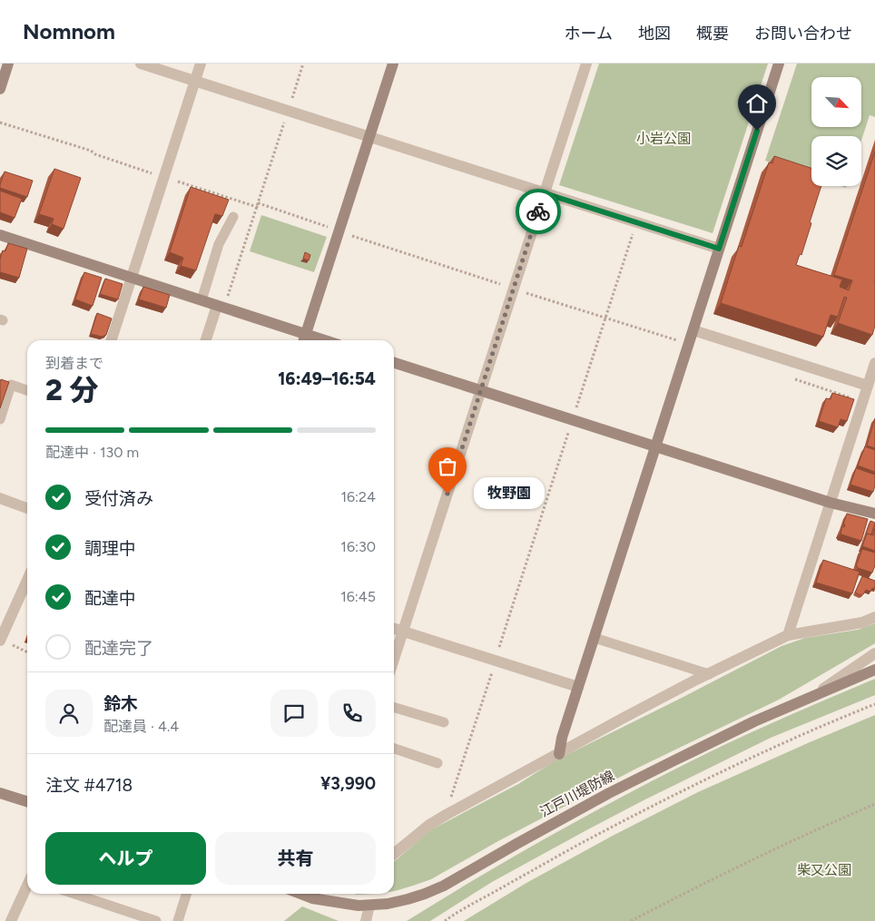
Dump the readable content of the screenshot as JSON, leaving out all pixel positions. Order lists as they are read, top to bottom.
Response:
{
  "streets": {
    "street": ["江戸川堤防線"]
  },
  "parks": ["小岩公園", "柴又公園"],
  "places": ["牧野園"],
  "north": "bottom right",
  "page": {
    "header": "Nomnom",
    "nav": [
      "ホーム",
      "地図",
      "概要",
      "お問い合わせ"
    ],
    "heading": ["2 分", "到着まで", "16:49–16:54"],
    "panel": [
      "鈴木",
      "配達員 · 4.4",
      "注文 #4718",
      "¥3,990"
    ],
    "bar": "配達中 · 130 m",
    "list": [
      ["受付済み", "16:24"],
      ["調理中", "16:30"],
      ["配達中", "16:45"],
      "配達完了"
    ],
    "bubble": "牧野園",
    "buttons": ["ヘルプ", "共有"]
  }
}
